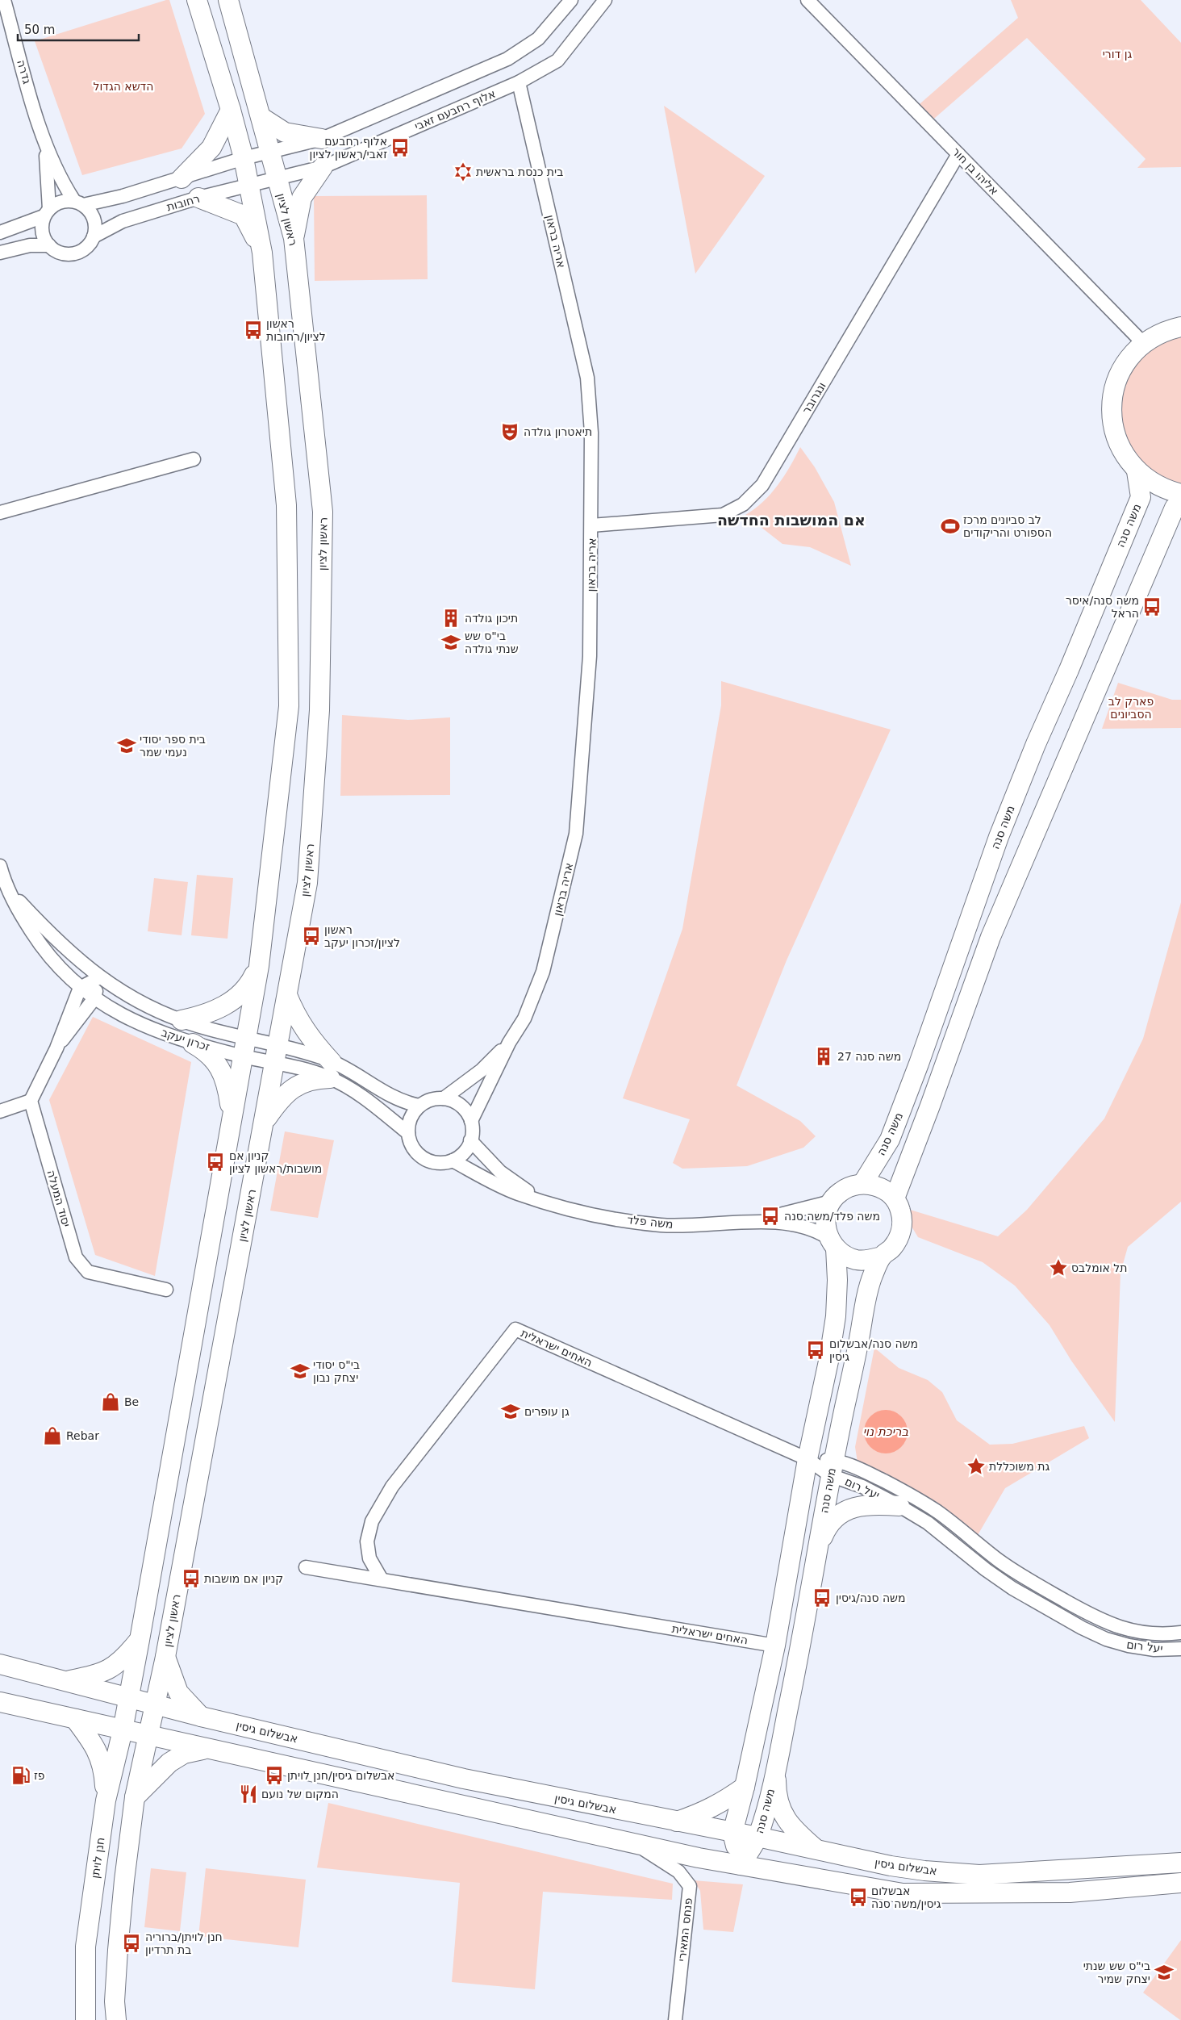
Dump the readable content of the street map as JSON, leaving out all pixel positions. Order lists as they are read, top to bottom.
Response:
{
  "streets": {
    "street": [
      "גדרה",
      "אלוף רחבעם זאבי",
      "אליהו בן חור",
      "רחובות",
      "ראשון לציון",
      "אריה בראון",
      "ונגרובר",
      "משה סנה",
      "זכרון יעקב",
      "יסוד המעלה",
      "משה פלד",
      "האחים ישראלית",
      "יעל רום",
      "אבשלום גיסין",
      "חנן לויתן",
      "פנחס המאירי"
    ]
  },
  "crossings": [
    ["גדרה", "רחובות"],
    ["אלוף רחבעם זאבי", "רחובות"],
    ["אלוף רחבעם זאבי", "ראשון לציון"],
    ["אלוף רחבעם זאבי", "אריה בראון"],
    ["אליהו בן חור", "ונגרובר"],
    ["רחובות", "ראשון לציון"],
    ["ראשון לציון", "זכרון יעקב"],
    ["ראשון לציון", "אבשלום גיסין"],
    ["אריה בראון", "ונגרובר"],
    ["אריה בראון", "זכרון יעקב"],
    ["אריה בראון", "משה פלד"],
    ["משה סנה", "משה פלד"],
    ["משה סנה", "יעל רום"],
    ["משה סנה", "אבשלום גיסין"],
    ["זכרון יעקב", "משה פלד"],
    ["האחים ישראלית", "יעל רום"],
    ["אבשלום גיסין", "חנן לויתן"],
    ["אבשלום גיסין", "פנחס המאירי"]
  ],
  "districts": ["אם המושבות החדשה"],
  "water": ["בריכת נוי"],
  "parks": ["גן דורי", "הדשא הגדול", "פארק לב הסביונים"],
  "places": {
    "bus stop": [
      "אלוף רחבעם זאבי/ראשון לציון",
      "ראשון לציון/רחובות",
      "משה סנה/איסר הראל",
      "ראשון לציון/זכרון יעקב",
      "קניון אם מושבות/ראשון לציון",
      "משה פלד/משה סנה",
      "משה סנה/אבשלום גיסין",
      "קניון אם מושבות",
      "משה סנה/גיסין",
      "אבשלום גיסין/חנן לויתן",
      "אבשלום גיסין/משה סנה",
      "חנן לויתן/ברוריה בת תרדיון"
    ],
    "synagogue": ["בית כנסת בראשית"],
    "theatre": ["תיאטרון גולדה"],
    "sports": ["לב סביונים מרכז הספורט והריקודים"],
    "building": ["תיכון גולדה", "משה סנה 27"],
    "school or university": [
      "בי\"ס שש שנתי גולדה",
      "בית ספר יסודי נעמי שמר",
      "בי\"ס יסודי יצחק נבון",
      "גן עופרים",
      "בי\"ס שש שנתי יצחק שמיר"
    ],
    "place": ["תל אומלבס", "גת משוכללת"],
    "shop": ["Be", "Rebar"],
    "fuel station": ["פז"],
    "restaurant": ["המקום של נועם"]
  },
  "scale_bar": "50 m"
}
